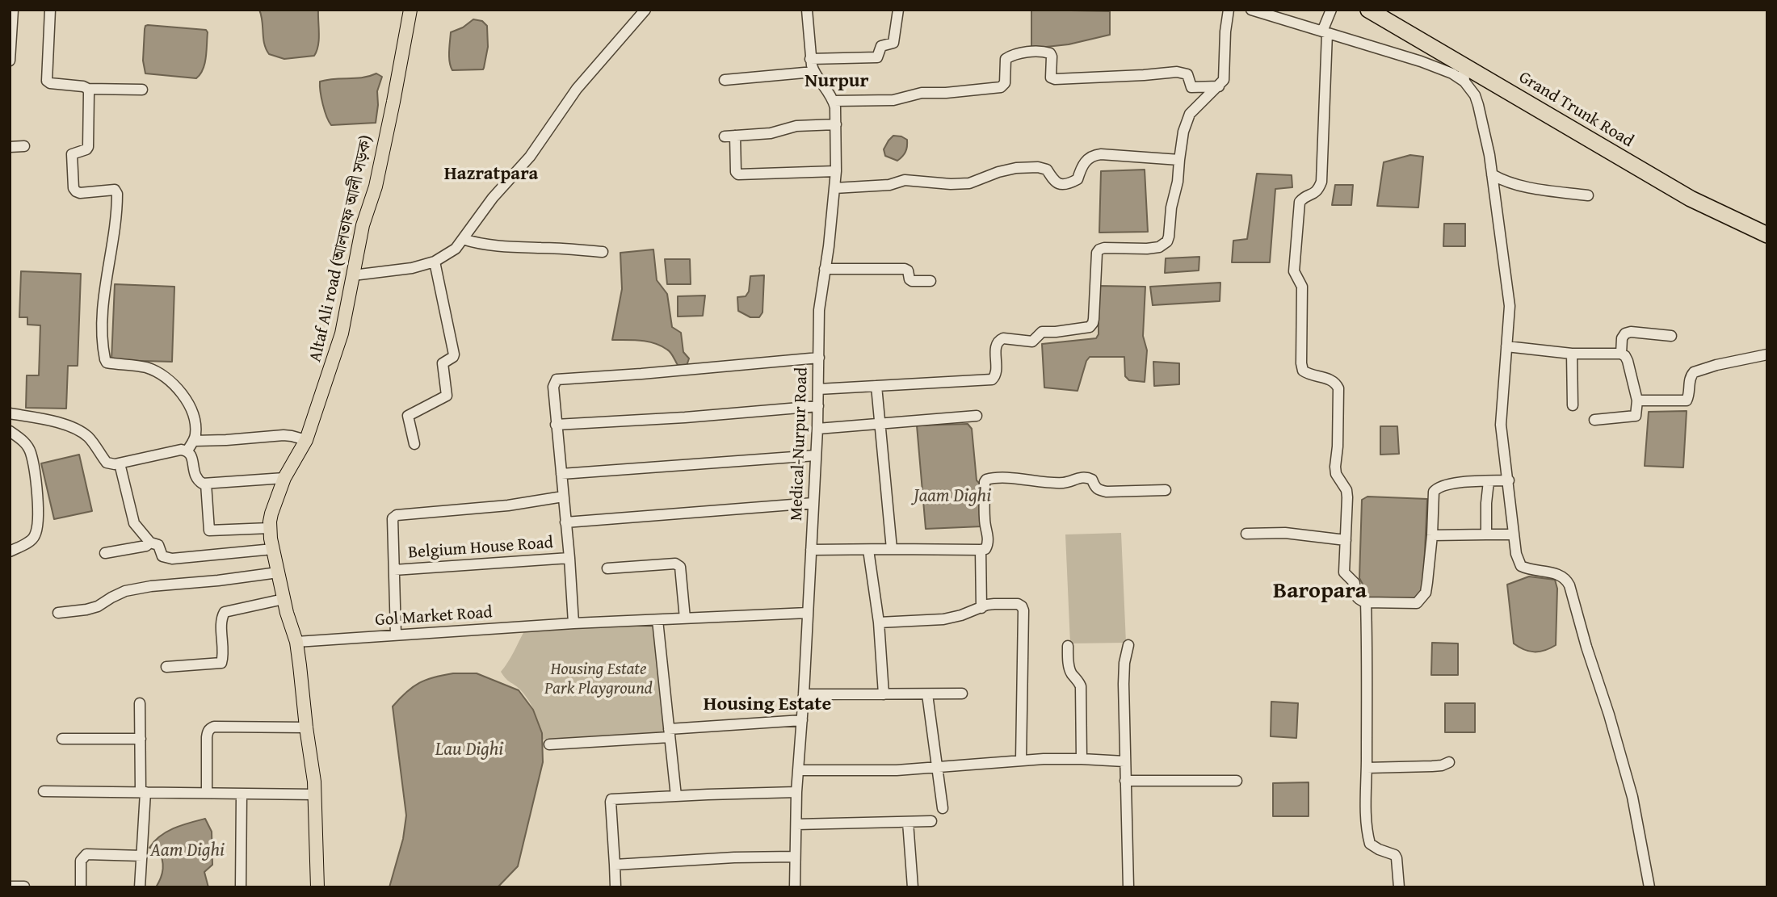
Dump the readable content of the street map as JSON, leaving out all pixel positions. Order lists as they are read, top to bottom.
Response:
{
  "streets": {
    "highway": ["Grand Trunk Road"],
    "main road": ["Altaf Ali road (আলতাফ আলী সড়ক)"],
    "street": ["Medical-Nurpur Road", "Belgium House Road", "Gol Market Road"]
  },
  "crossings": [
    ["Altaf Ali road (আলতাফ আলী সড়ক)", "Gol Market Road"],
    ["Medical-Nurpur Road", "Gol Market Road"]
  ],
  "districts": [
    "Nurpur",
    "Hazratpara",
    "Baropara",
    "Housing Estate"
  ],
  "water": ["Jaam Dighi", "Lau Dighi", "Aam Dighi"],
  "parks": ["Housing Estate Park Playground"]
}
